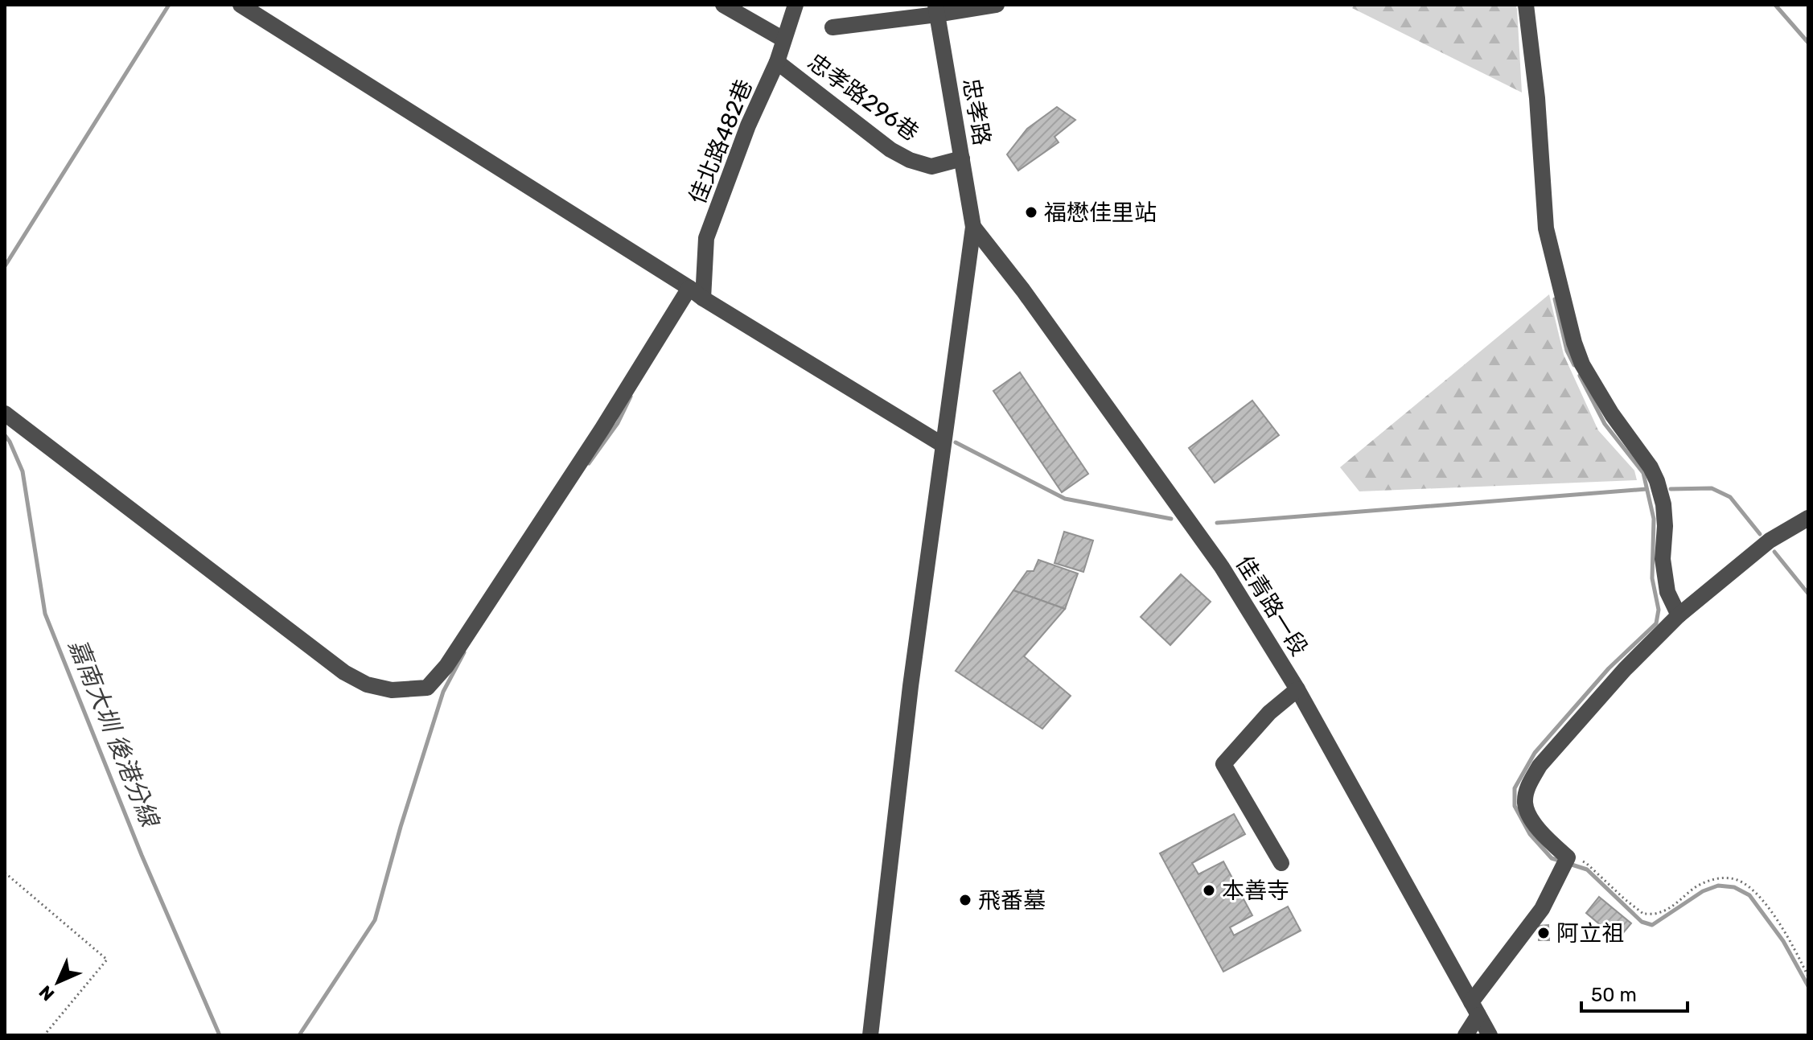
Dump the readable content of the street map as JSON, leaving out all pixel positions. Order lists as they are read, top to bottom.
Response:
{
  "streets": {
    "street": [
      "忠孝路296巷",
      "忠孝路",
      "佳北路482巷",
      "佳青路一段"
    ]
  },
  "crossings": [
    ["忠孝路296巷", "忠孝路"],
    ["忠孝路296巷", "佳北路482巷"],
    ["忠孝路", "佳青路一段"]
  ],
  "water": ["嘉南大圳 後港分線"],
  "places": [
    "福懋佳里站",
    "本善寺",
    "飛番墓",
    "阿立祖"
  ],
  "scale_bar": "50 m",
  "north": "bottom left"
}
